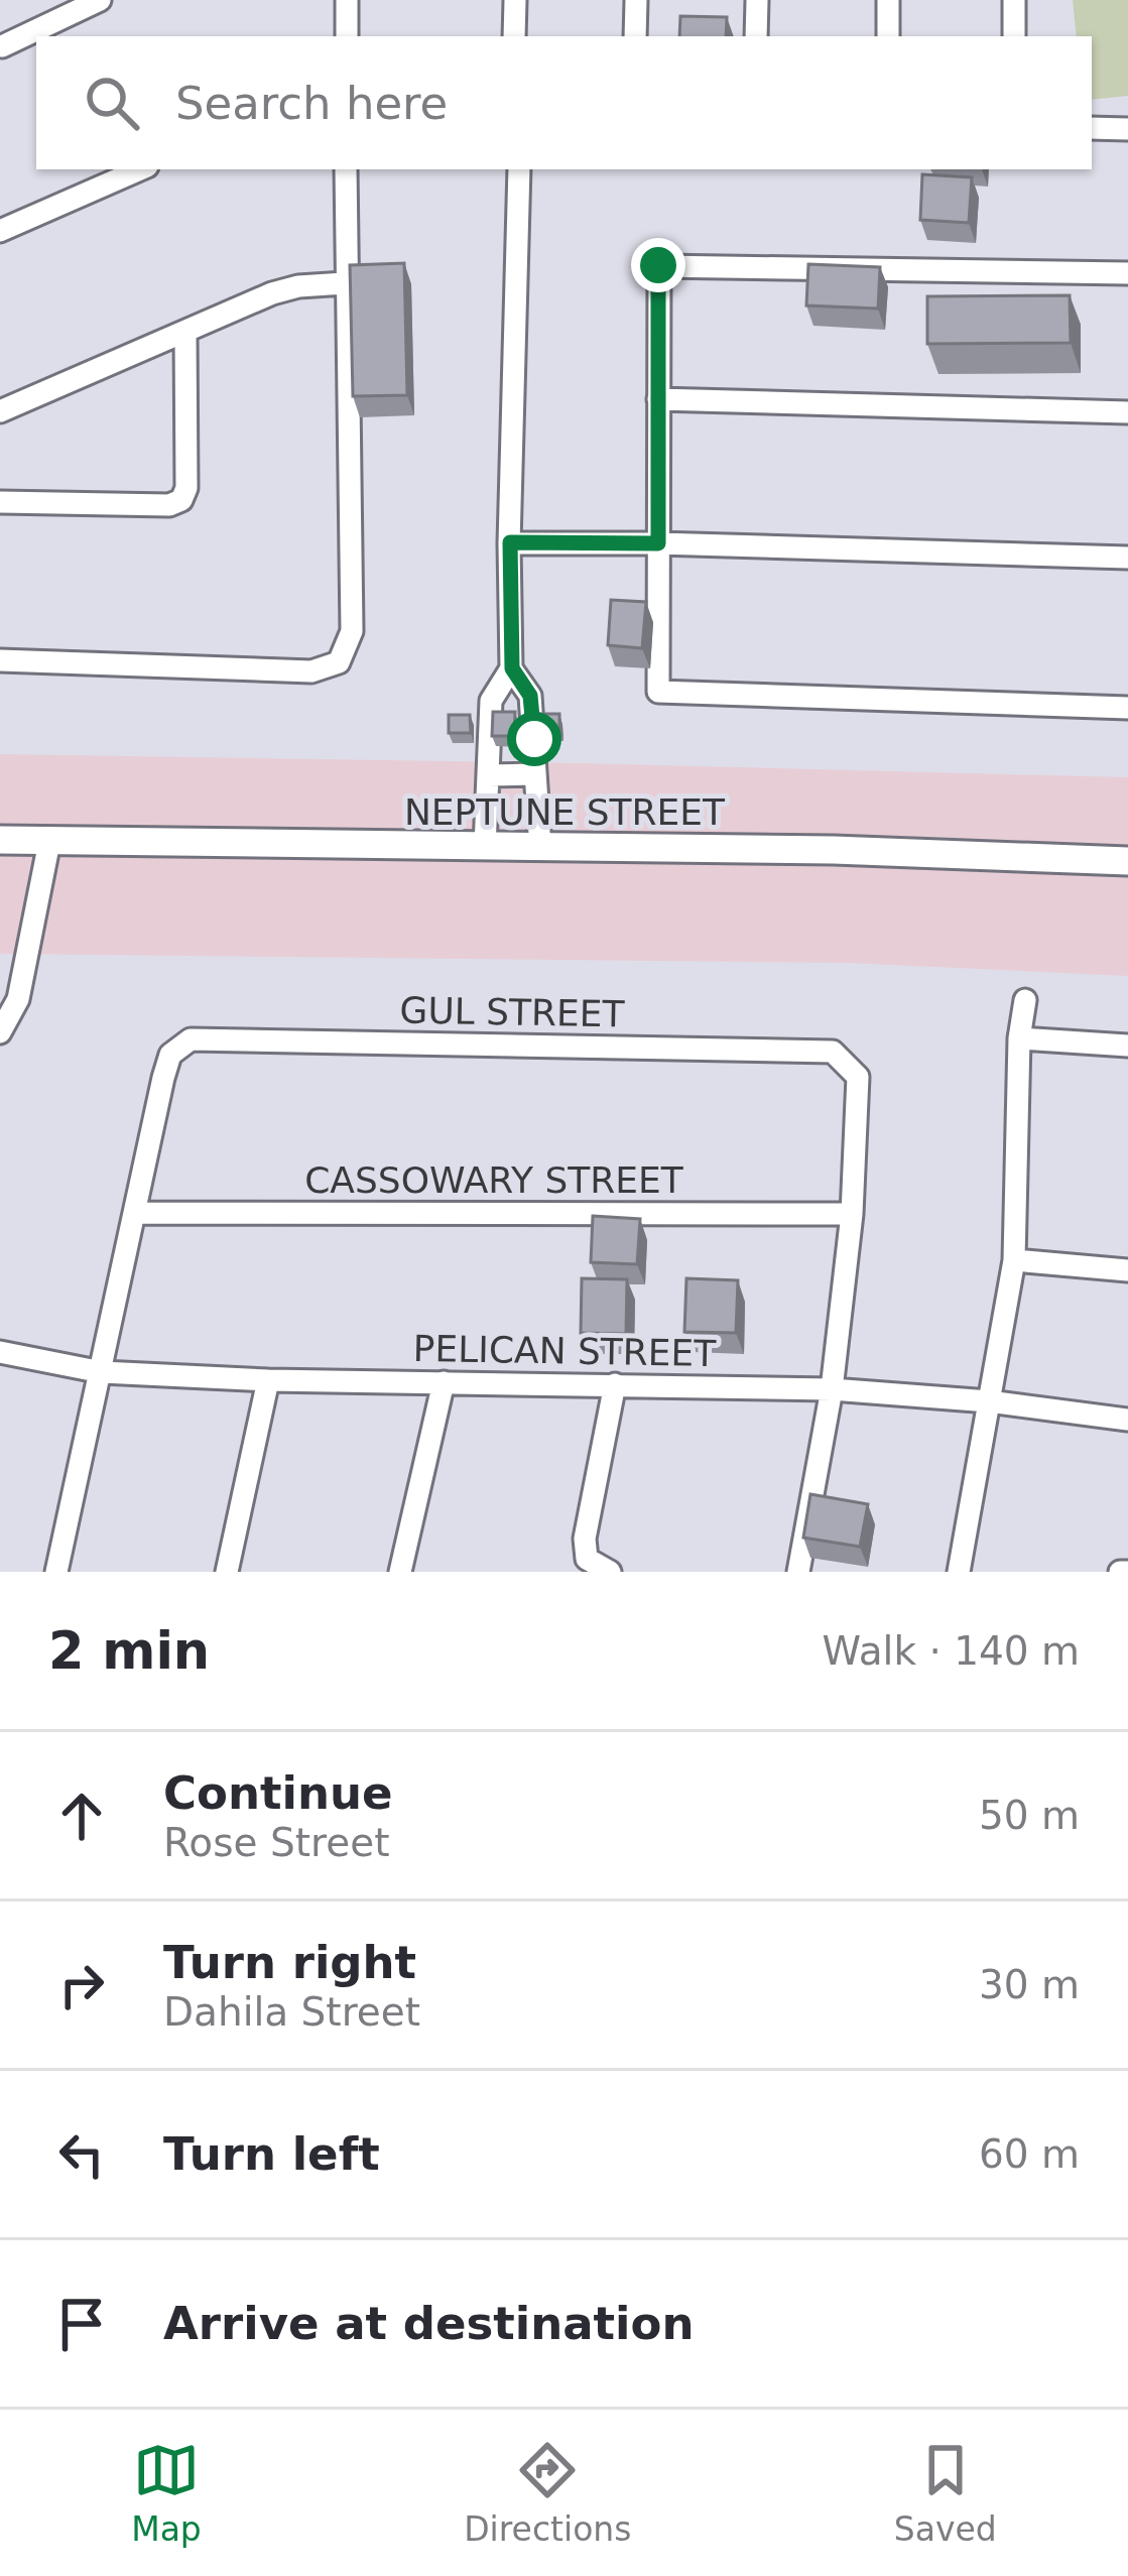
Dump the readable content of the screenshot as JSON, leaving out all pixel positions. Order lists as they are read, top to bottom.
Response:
{
  "streets": {
    "street": [
      "NEPTUNE STREET",
      "GUL STREET",
      "CASSOWARY STREET",
      "PELICAN STREET"
    ]
  },
  "crossings": [
    ["GUL STREET", "CASSOWARY STREET"]
  ],
  "page": {
    "search": "Search here",
    "heading": ["2 min", "Walk · 140 m"],
    "list": [
      ["Continue", "Rose Street", "50 m"],
      ["Turn right", "Dahila Street", "30 m"],
      ["Turn left", "60 m"],
      "Arrive at destination"
    ],
    "nav": ["Map", "Directions", "Saved"]
  }
}
